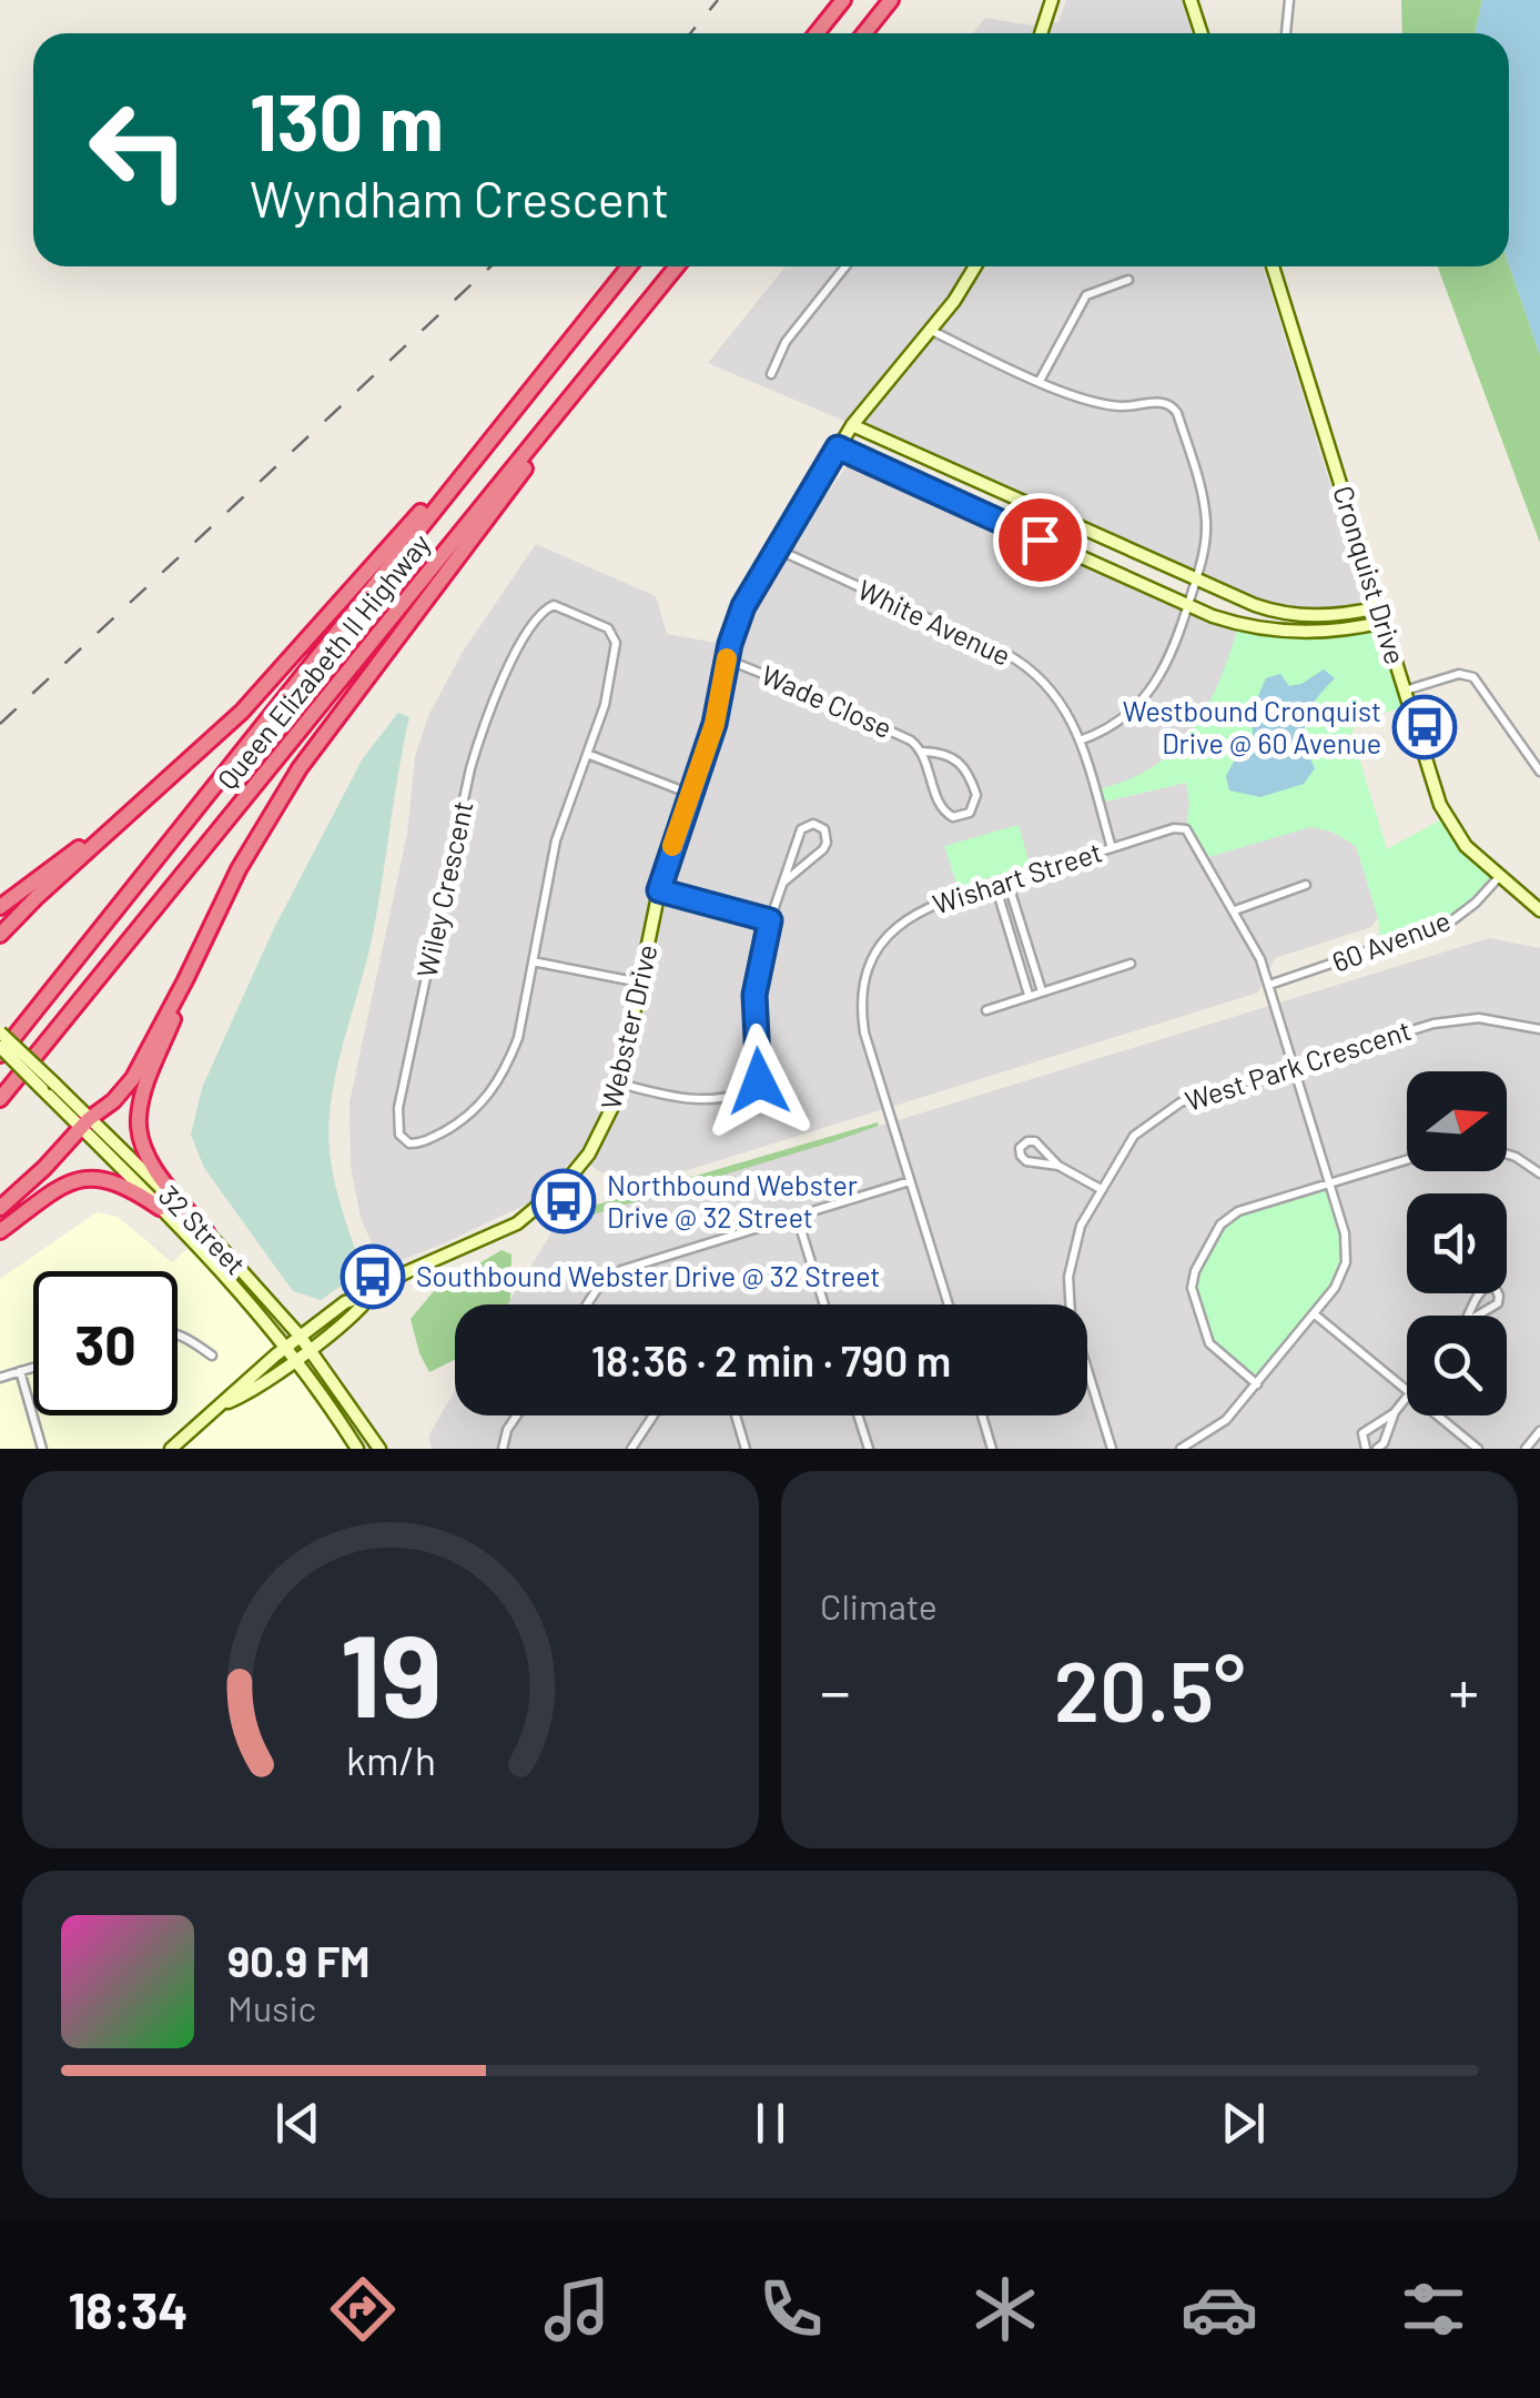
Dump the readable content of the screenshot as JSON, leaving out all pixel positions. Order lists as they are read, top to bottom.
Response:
{
  "streets": {
    "highway": ["Queen Elizabeth II Highway"],
    "street": [
      "Cronquist Drive",
      "White Avenue",
      "Wade Close",
      "Wishart Street",
      "Wiley Crescent",
      "60 Avenue",
      "Webster Drive",
      "West Park Crescent",
      "32 Street"
    ]
  },
  "crossings": [
    ["Cronquist Drive", "60 Avenue"],
    ["White Avenue", "Wishart Street"],
    ["White Avenue", "Webster Drive"],
    ["Queen Elizabeth II Highway", "32 Street"],
    ["Wade Close", "Webster Drive"],
    ["Wishart Street", "60 Avenue"],
    ["Wishart Street", "West Park Crescent"],
    ["Webster Drive", "32 Street"]
  ],
  "places": {
    "bus stop": ["Westbound Cronquist Drive @ 60 Avenue", "Northbound Webster Drive @ 32 Street", "Southbound Webster Drive @ 32 Street"]
  },
  "north": "right",
  "page": {
    "turn": ["130 m", "Wyndham Crescent"],
    "limit": "30",
    "trip": "18:36 · 2 min · 790 m",
    "tile": "Climate",
    "heat": ["−", "20.5°", "+"],
    "song": ["90.9 FM", "Music"],
    "tabs": "18:34",
    "gauge": ["19", "km/h"]
  }
}
